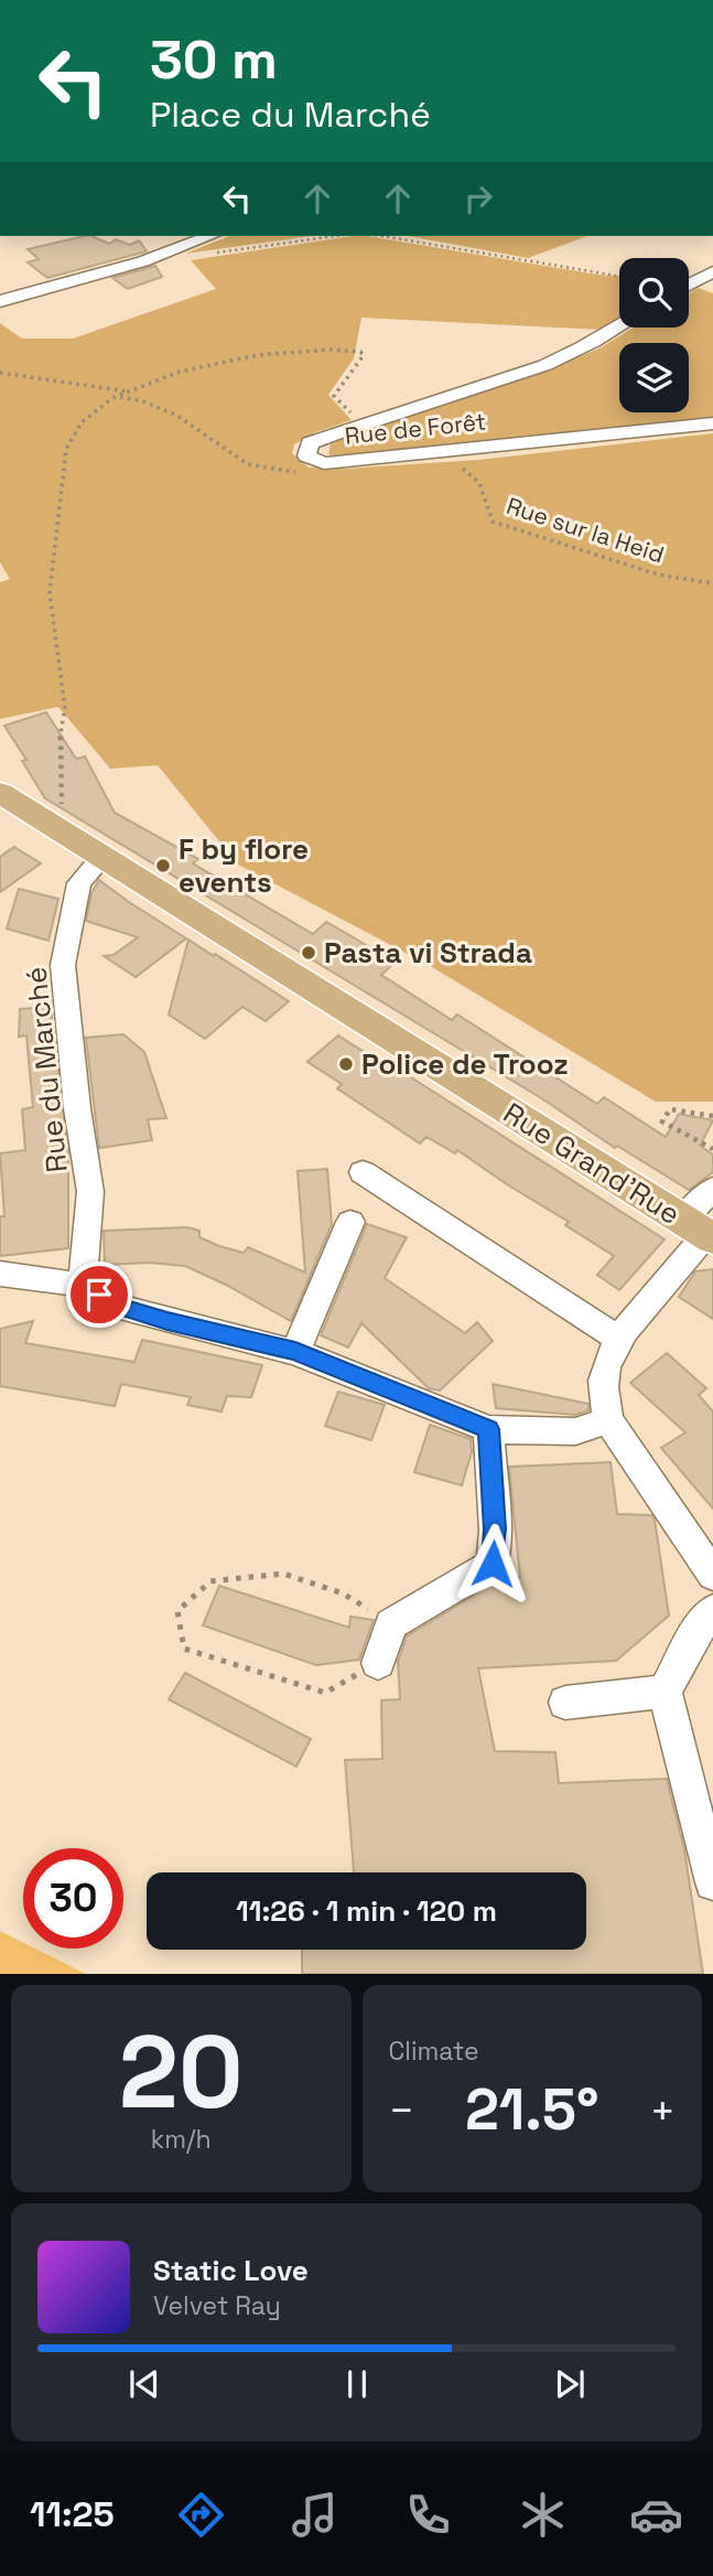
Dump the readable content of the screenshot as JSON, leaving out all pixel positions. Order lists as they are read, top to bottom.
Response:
{
  "streets": {
    "main road": ["Rue Grand'Rue"],
    "street": ["Rue de Forêt", "Rue du Marché"],
    "path": ["Rue sur la Heid"]
  },
  "crossings": [
    ["Rue de Forêt", "Rue sur la Heid"],
    ["Rue du Marché", "Rue Grand'Rue"]
  ],
  "places": ["F by flore events", "Pasta vi Strada", "Police de Trooz"],
  "page": {
    "turn": ["30 m", "Place du Marché"],
    "limit": "30",
    "trip": "11:26 · 1 min · 120 m",
    "tile": [
      ["20", "km/h"],
      "Climate"
    ],
    "heat": ["−", "21.5°", "+"],
    "song": ["Static Love", "Velvet Ray"],
    "tabs": "11:25"
  }
}
